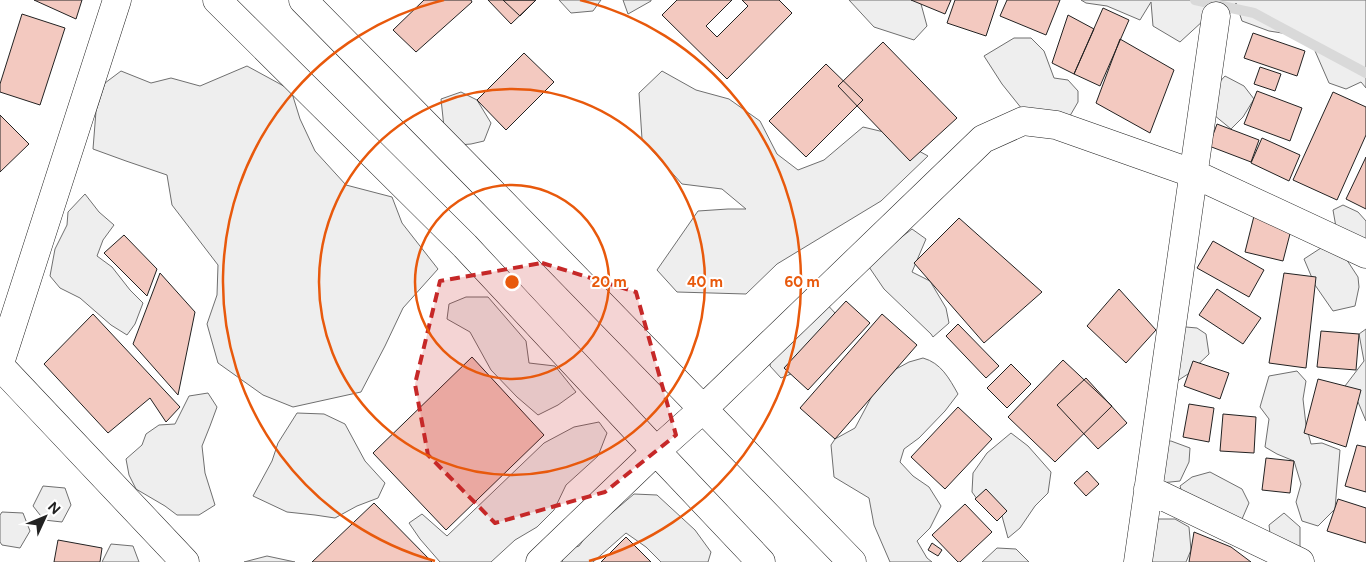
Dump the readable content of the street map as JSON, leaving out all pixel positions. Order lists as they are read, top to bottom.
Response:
{
  "north": "top right",
  "rings": ["20 m", "40 m", "60 m"]
}
